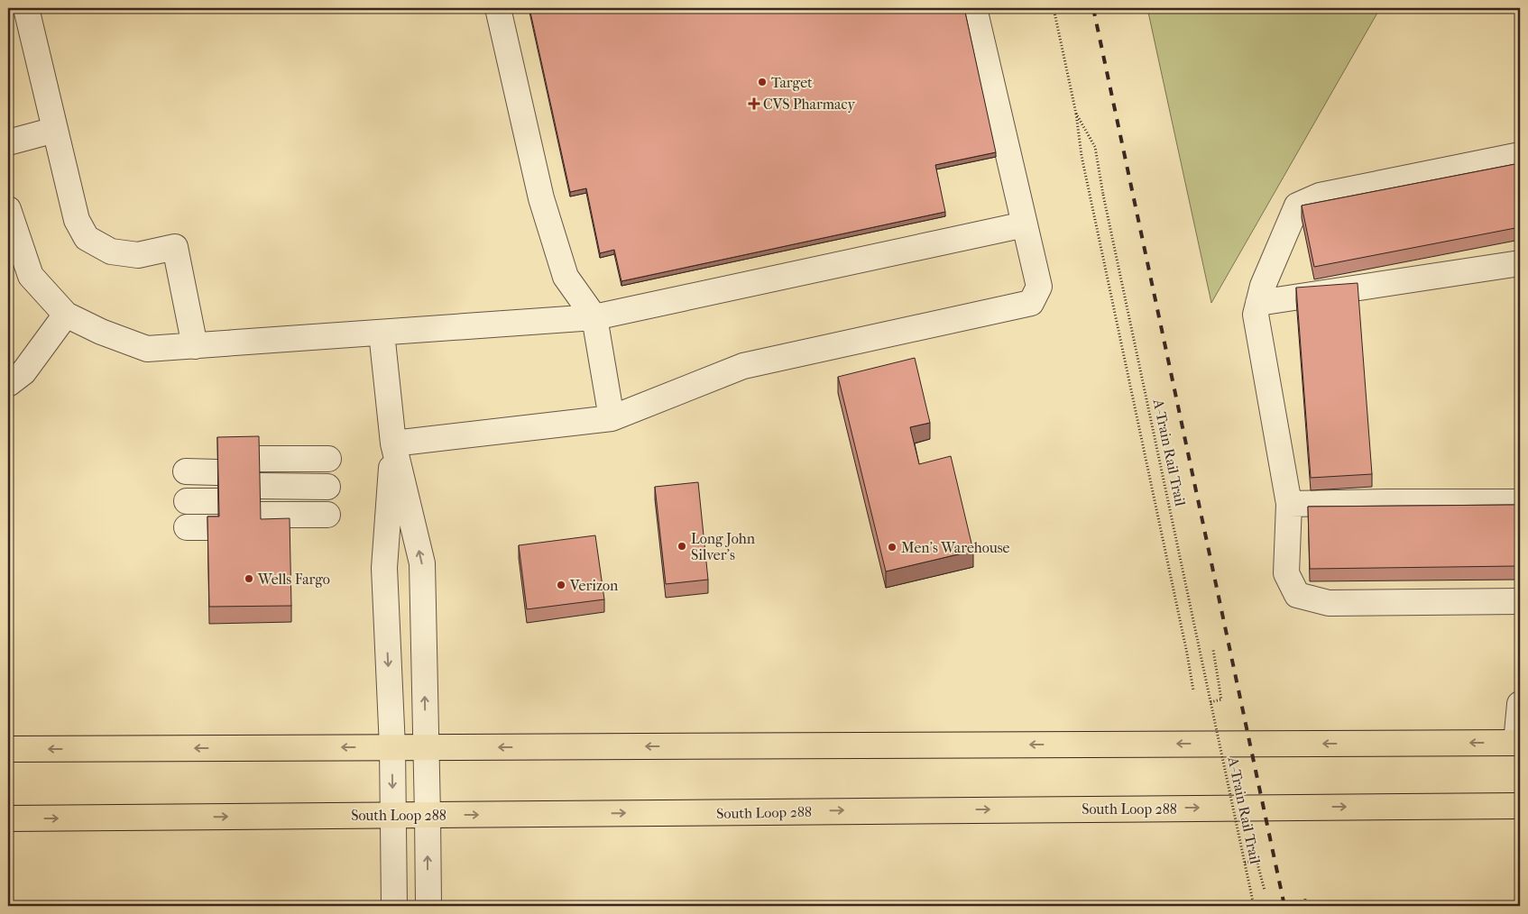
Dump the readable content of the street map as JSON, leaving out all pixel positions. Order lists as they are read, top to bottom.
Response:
{
  "streets": {
    "highway": ["South Loop 288"],
    "path": ["A-Train Rail Trail"]
  },
  "places": {
    "other": [
      "Target",
      "Long John Silver's",
      "Men's Warehouse",
      "Wells Fargo",
      "Verizon"
    ],
    "health": ["CVS Pharmacy"]
  }
}
